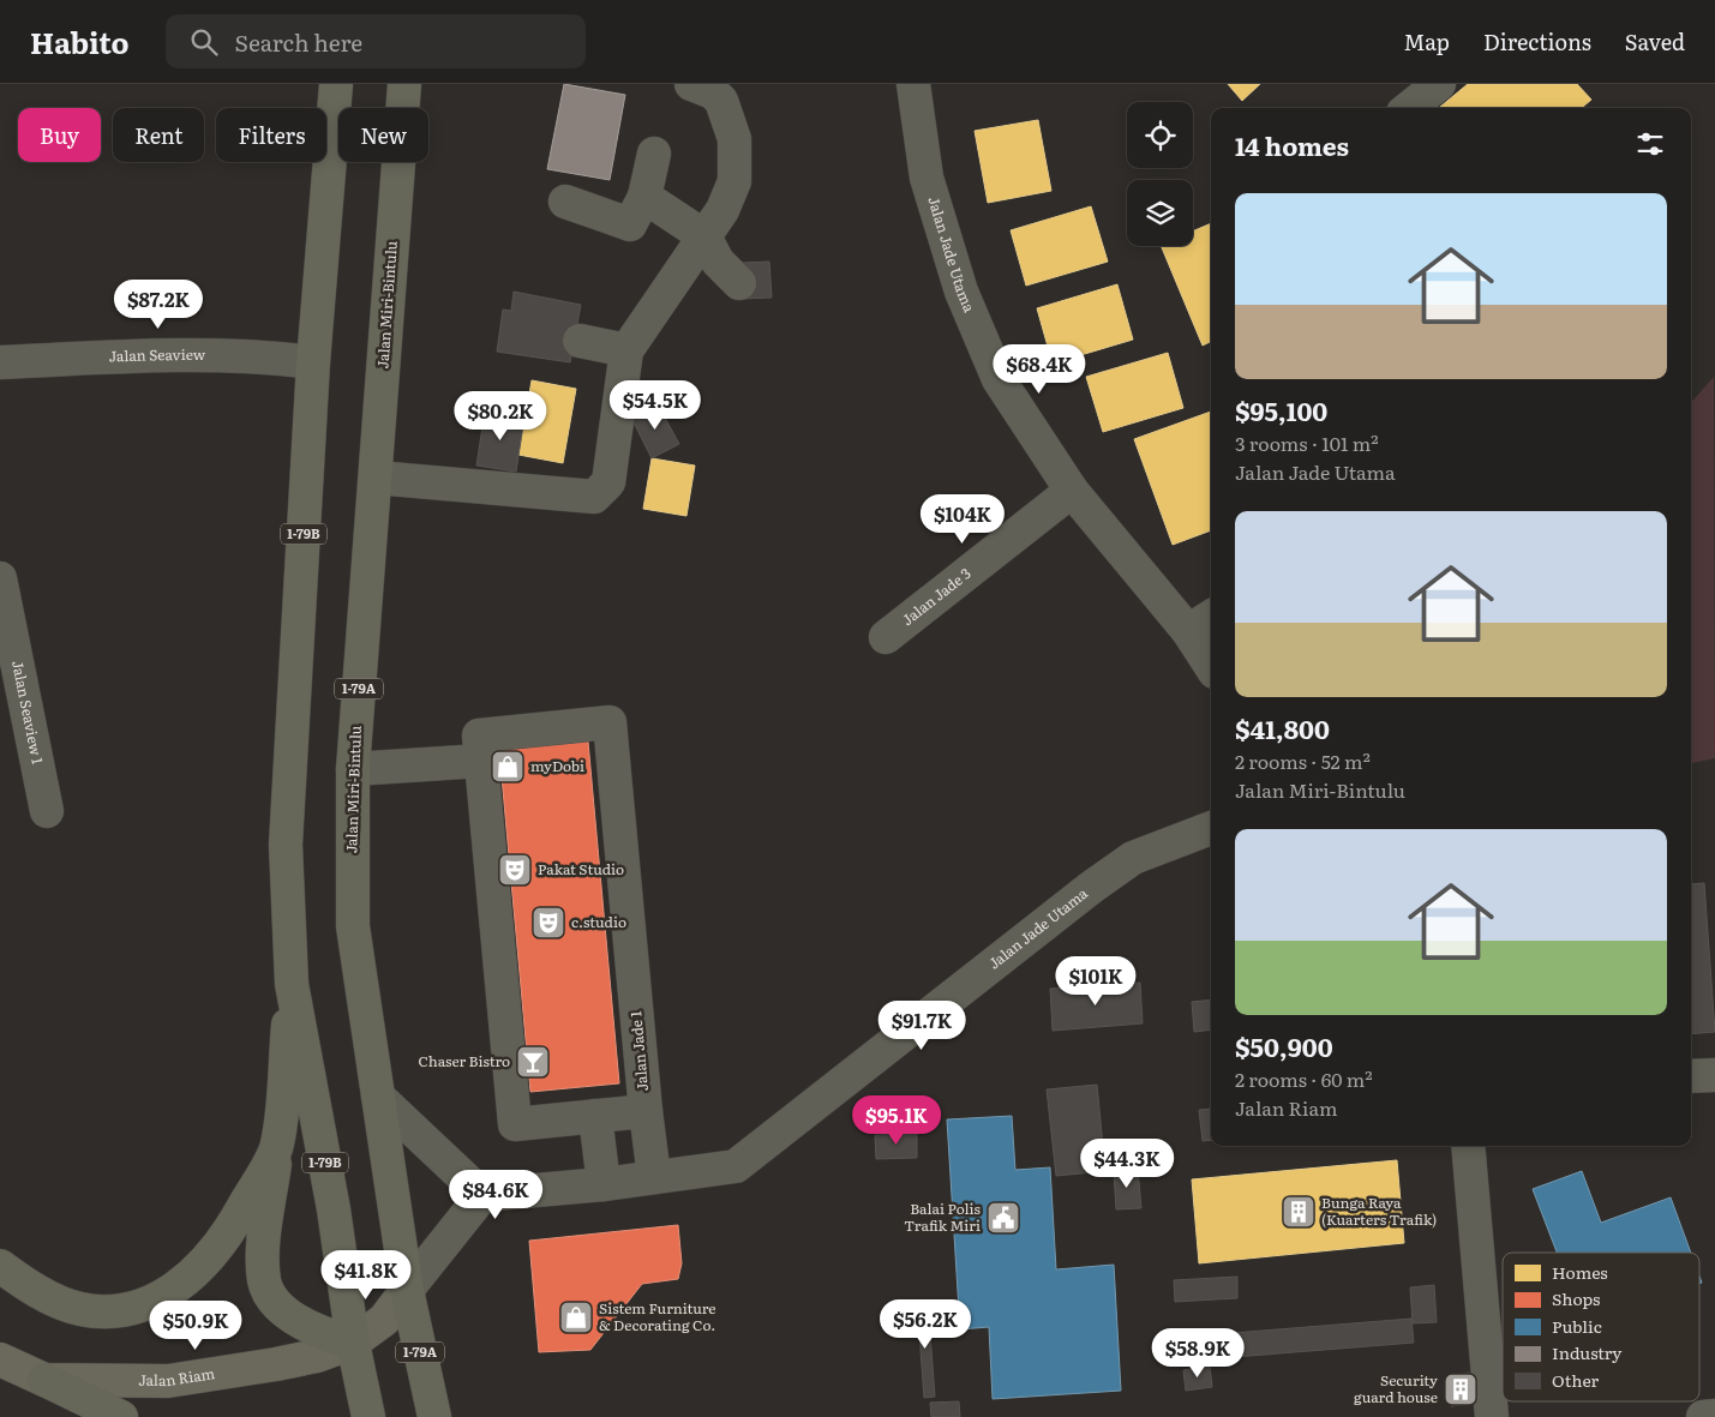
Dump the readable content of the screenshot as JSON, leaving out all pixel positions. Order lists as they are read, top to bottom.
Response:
{
  "streets": {
    "highway": ["Jalan Miri-Bintulu", "1-79B", "1-79A"],
    "main road": ["Jalan Riam"],
    "street": [
      "Jalan Jade Utama",
      "Jalan Seaview",
      "Jalan Jade 3",
      "Jalan Seaview 1",
      "Jalan Jade 1"
    ]
  },
  "crossings": [
    ["Jalan Jade Utama", "Jalan Jade 3"],
    ["Jalan Miri-Bintulu", "Jalan Riam"],
    ["Jalan Seaview", "1-79B"],
    ["1-79B", "Jalan Riam"]
  ],
  "places": {
    "shop": ["myDobi", "Sistem Furniture & Decorating Co."],
    "theatre": ["Pakat Studio", "c.studio"],
    "bar": ["Chaser Bistro"],
    "building": ["Bunga Raya (Kuarters Trafik)", "Security guard house"],
    "public building": ["Balai Polis Trafik Miri"]
  },
  "legend": [
    "Homes",
    "Shops",
    "Public",
    "Industry",
    "Other"
  ],
  "page": {
    "header": "Habito",
    "search": "Search here",
    "nav": ["Map", "Directions", "Saved"],
    "chip": [
      "Buy",
      "Rent",
      "Filters",
      "New"
    ],
    "heading": "14 homes",
    "list": [
      {
        "name": "$95,100",
        "note": "3 rooms · 101 m² · Jalan Jade Utama"
      },
      {
        "name": "$41,800",
        "note": "2 rooms · 52 m² · Jalan Miri-Bintulu"
      },
      {
        "name": "$50,900",
        "note": "2 rooms · 60 m² · Jalan Riam"
      }
    ],
    "price": [
      "$87.2K",
      "$68.4K",
      "$54.5K",
      "$80.2K",
      "$104K",
      "$101K",
      "$91.7K",
      "$95.1K",
      "$44.3K",
      "$84.6K",
      "$41.8K",
      "$56.2K",
      "$50.9K",
      "$58.9K"
    ]
  }
}
